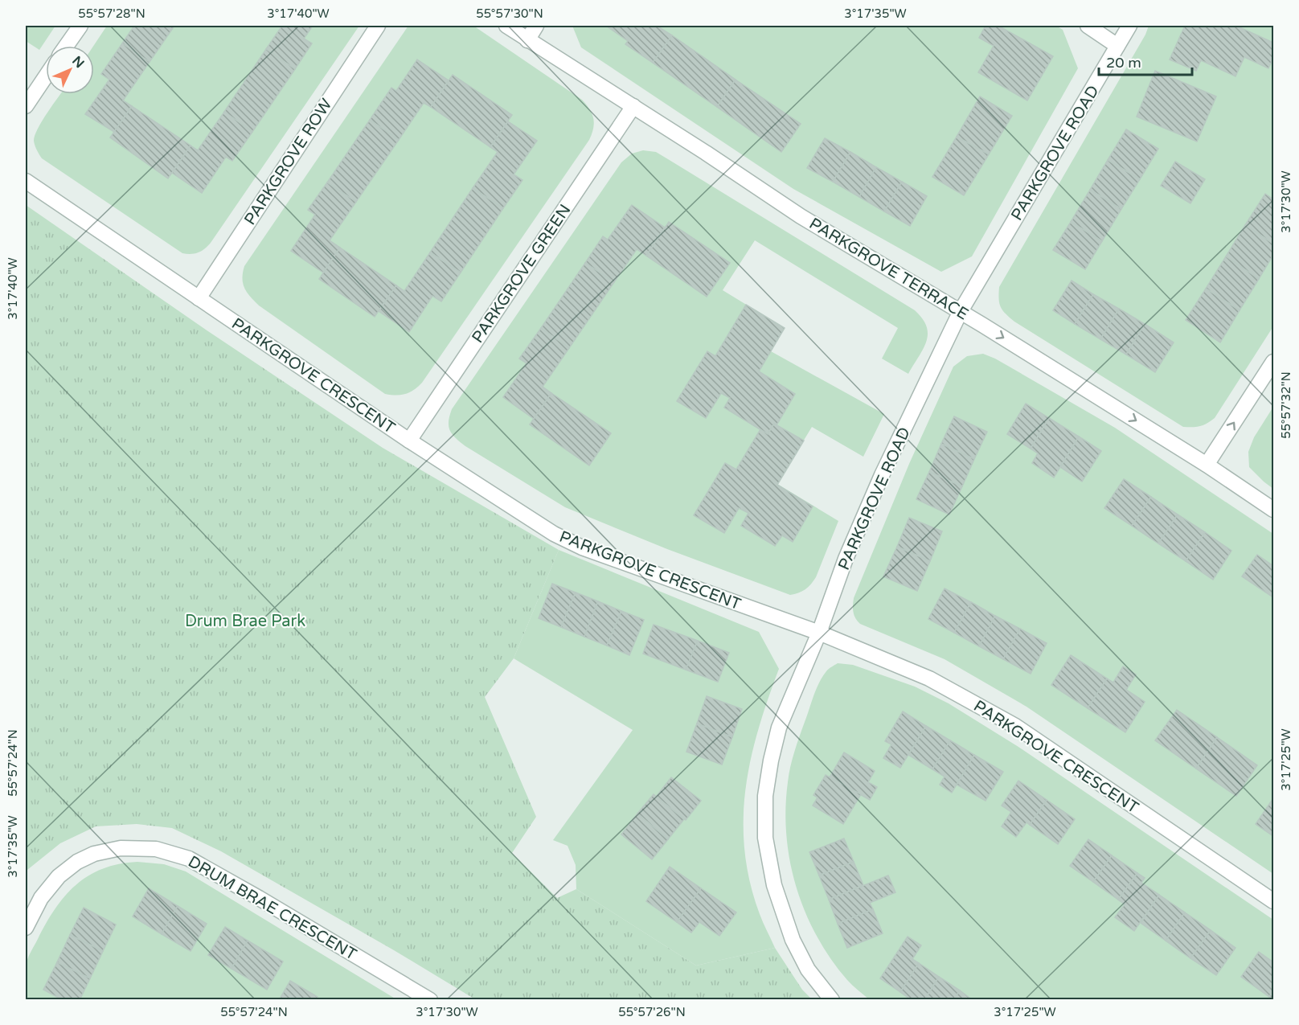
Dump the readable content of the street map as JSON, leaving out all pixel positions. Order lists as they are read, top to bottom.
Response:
{
  "streets": {
    "street": [
      "PARKGROVE ROAD",
      "PARKGROVE ROW",
      "PARKGROVE TERRACE",
      "PARKGROVE GREEN",
      "PARKGROVE CRESCENT",
      "DRUM BRAE CRESCENT"
    ]
  },
  "crossings": [
    ["PARKGROVE ROAD", "PARKGROVE TERRACE"],
    ["PARKGROVE ROAD", "PARKGROVE CRESCENT"],
    ["PARKGROVE ROW", "PARKGROVE CRESCENT"],
    ["PARKGROVE TERRACE", "PARKGROVE GREEN"],
    ["PARKGROVE GREEN", "PARKGROVE CRESCENT"]
  ],
  "parks": ["Drum Brae Park"],
  "scale_bar": "20 m",
  "north": "top right",
  "coordinates": [
    "55°57'28\"N",
    "3°17'40\"W",
    "55°57'30\"N",
    "3°17'35\"W",
    "3°17'30\"W",
    "55°57'32\"N",
    "3°17'25\"W",
    "55°57'24\"N",
    "55°57'26\"N"
  ]
}
